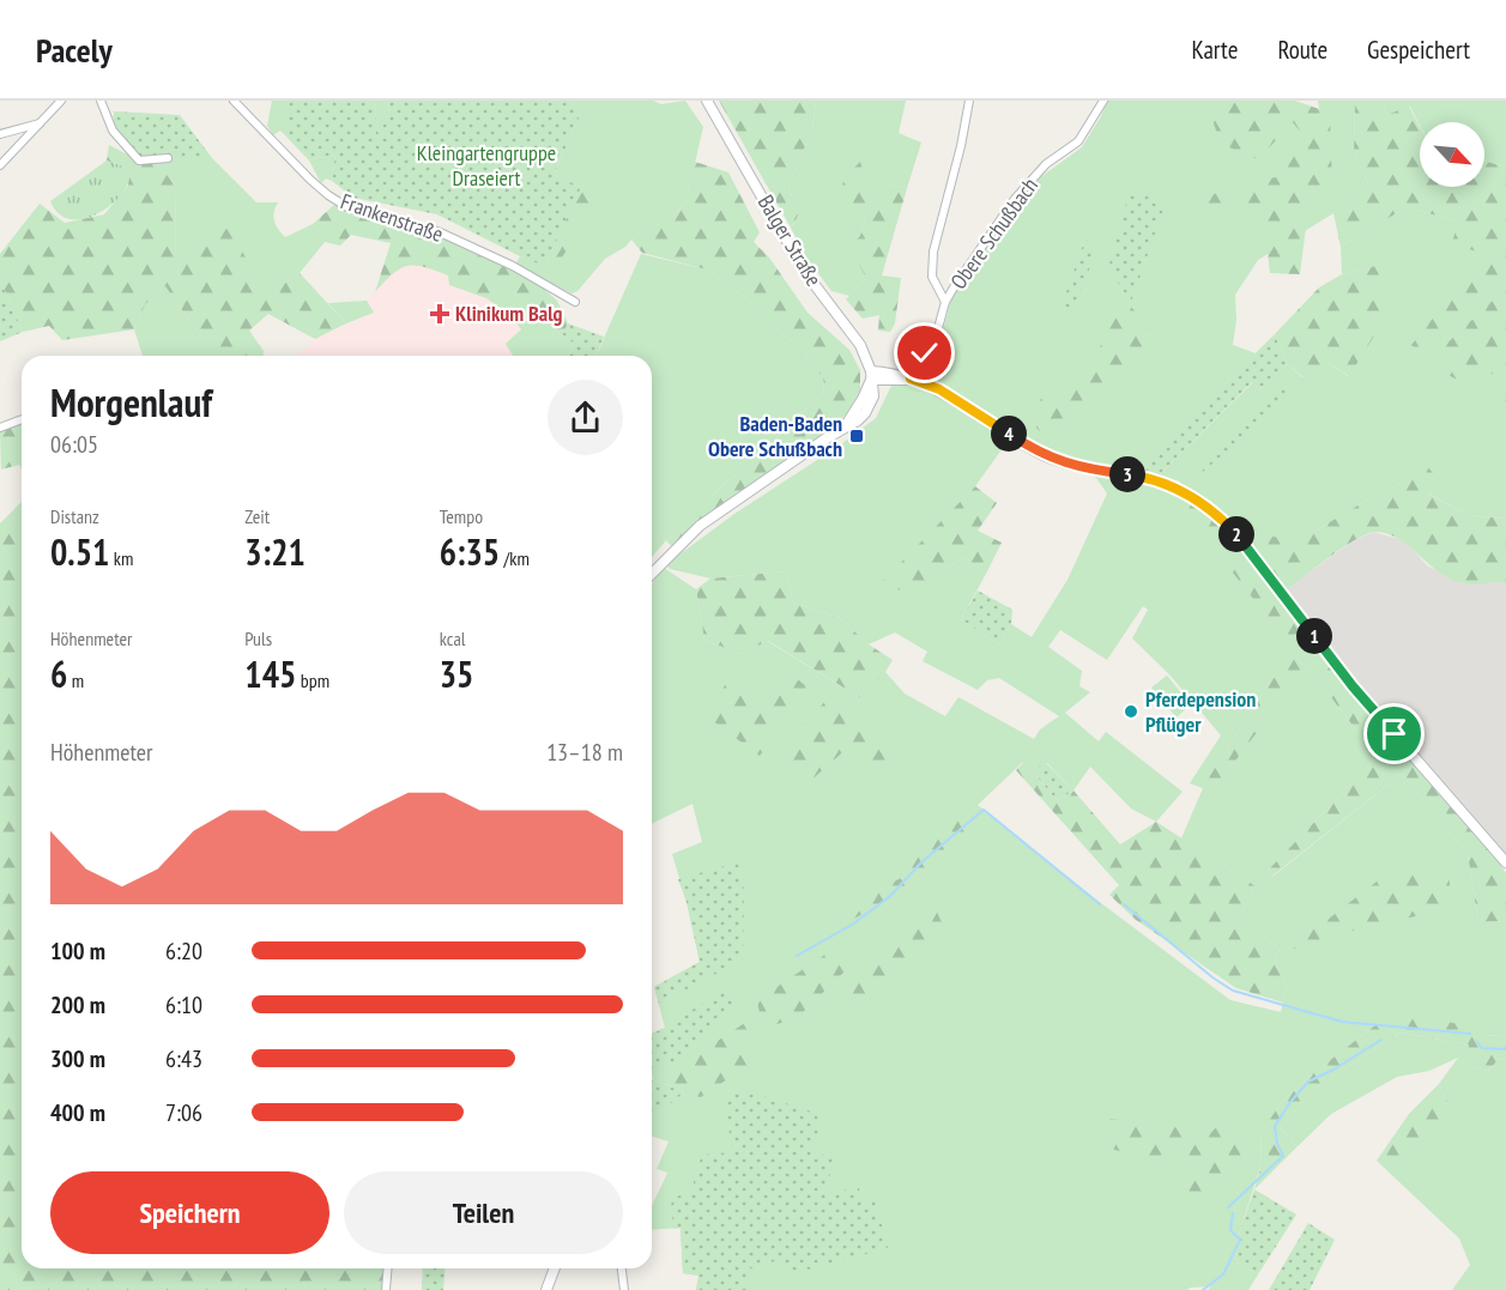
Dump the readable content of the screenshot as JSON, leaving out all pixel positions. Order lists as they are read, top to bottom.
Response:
{
  "streets": {
    "street": ["Frankenstraße", "Obere Schußbach", "Balger Straße"]
  },
  "parks": ["Kleingartengruppe Draseiert"],
  "places": {
    "health": ["Klinikum Balg"],
    "transit": ["Baden-Baden Obere Schußbach"],
    "other": ["Pferdepension Pflüger"]
  },
  "north": "bottom right",
  "page": {
    "header": "Pacely",
    "nav": ["Karte", "Route", "Gespeichert"],
    "heading": ["Morgenlauf", "06:05"],
    "pins": [
      "4",
      "3",
      "2",
      "1"
    ],
    "stats": [
      ["Distanz", "0.51 km"],
      ["Zeit", "3:21"],
      ["Tempo", "6:35 /km"],
      ["Höhenmeter", "6 m"],
      ["Puls", "145 bpm"],
      ["kcal", "35"]
    ],
    "chart": ["Höhenmeter", "13–18 m"],
    "list": [
      {
        "name": "100 m",
        "note": "6:20"
      },
      {
        "name": "200 m",
        "note": "6:10"
      },
      {
        "name": "300 m",
        "note": "6:43"
      },
      {
        "name": "400 m",
        "note": "7:06"
      }
    ],
    "buttons": ["Speichern", "Teilen"]
  }
}
